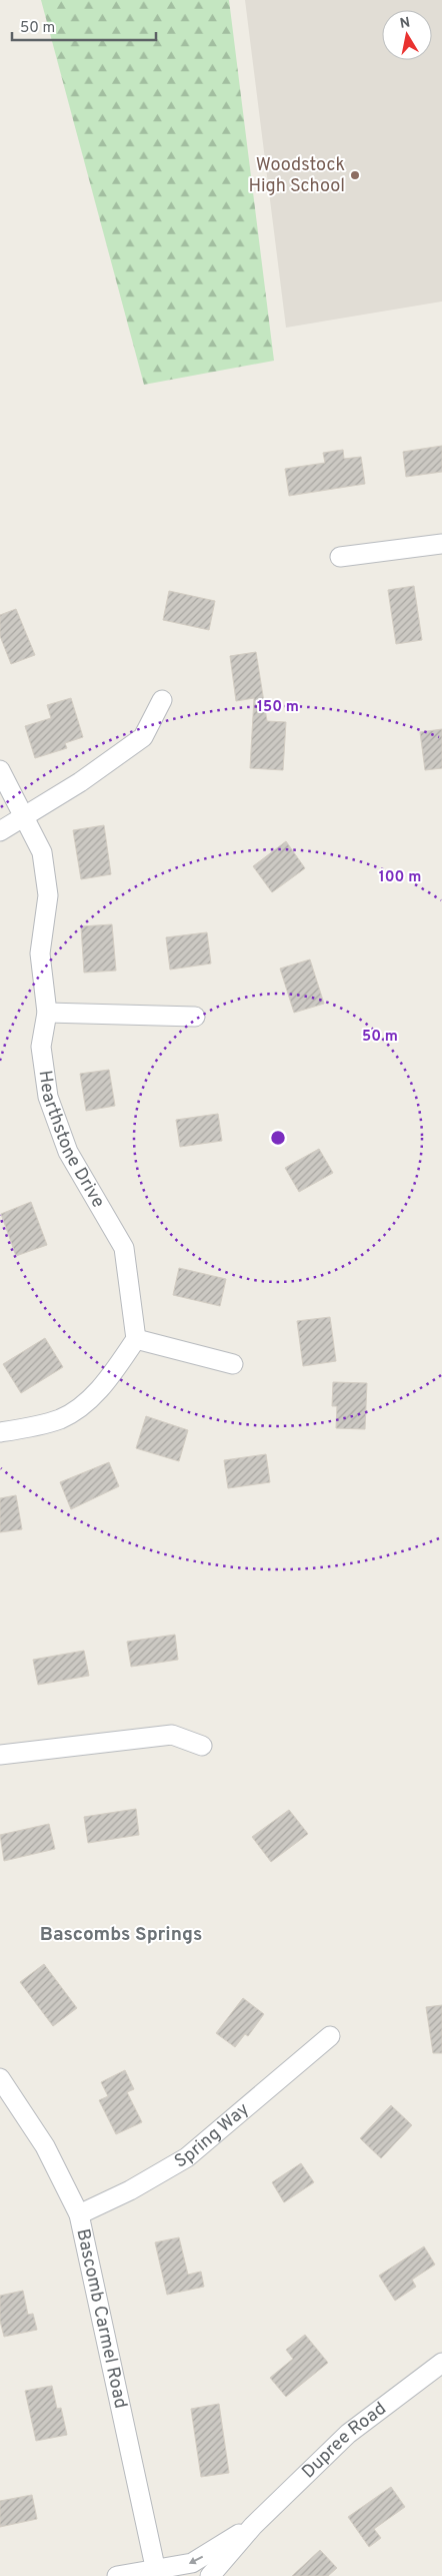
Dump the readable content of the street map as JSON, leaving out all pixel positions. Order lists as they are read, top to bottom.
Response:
{
  "streets": {
    "street": [
      "Hearthstone Drive",
      "Spring Way",
      "Bascomb Carmel Road",
      "Dupree Road"
    ]
  },
  "crossings": [
    ["Spring Way", "Bascomb Carmel Road"],
    ["Bascomb Carmel Road", "Dupree Road"]
  ],
  "districts": ["Bascombs Springs"],
  "places": ["Woodstock High School"],
  "scale_bar": "50 m",
  "north": "top",
  "rings": ["150 m", "100 m", "50 m"]
}
